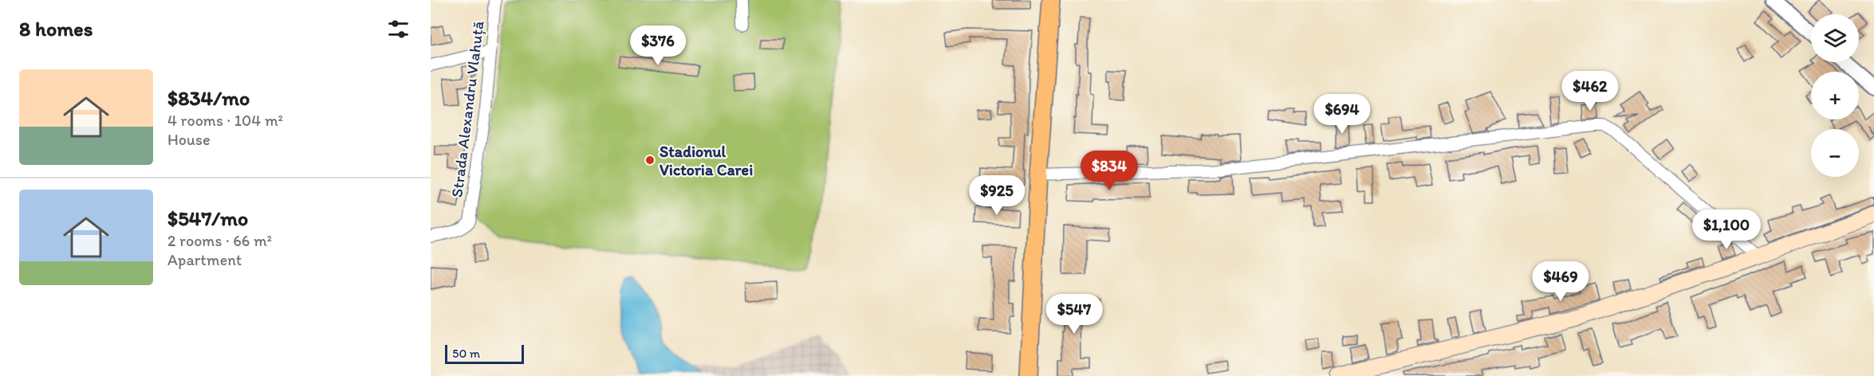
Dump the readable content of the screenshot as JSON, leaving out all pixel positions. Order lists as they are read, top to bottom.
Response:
{
  "streets": {
    "street": ["Strada Alexandru Vlahuță"]
  },
  "places": ["Stadionul Victoria Carei"],
  "scale_bar": "50 m",
  "page": {
    "heading": "8 homes",
    "map_buttons": ["+", "−"],
    "price": [
      "$376",
      "$462",
      "$694",
      "$834",
      "$925",
      "$1,100",
      "$469",
      "$547"
    ],
    "list": [
      {
        "name": "$834/mo",
        "note": "4 rooms · 104 m² · House"
      },
      {
        "name": "$547/mo",
        "note": "2 rooms · 66 m² · Apartment"
      }
    ],
    "scale": "50 m"
  }
}
